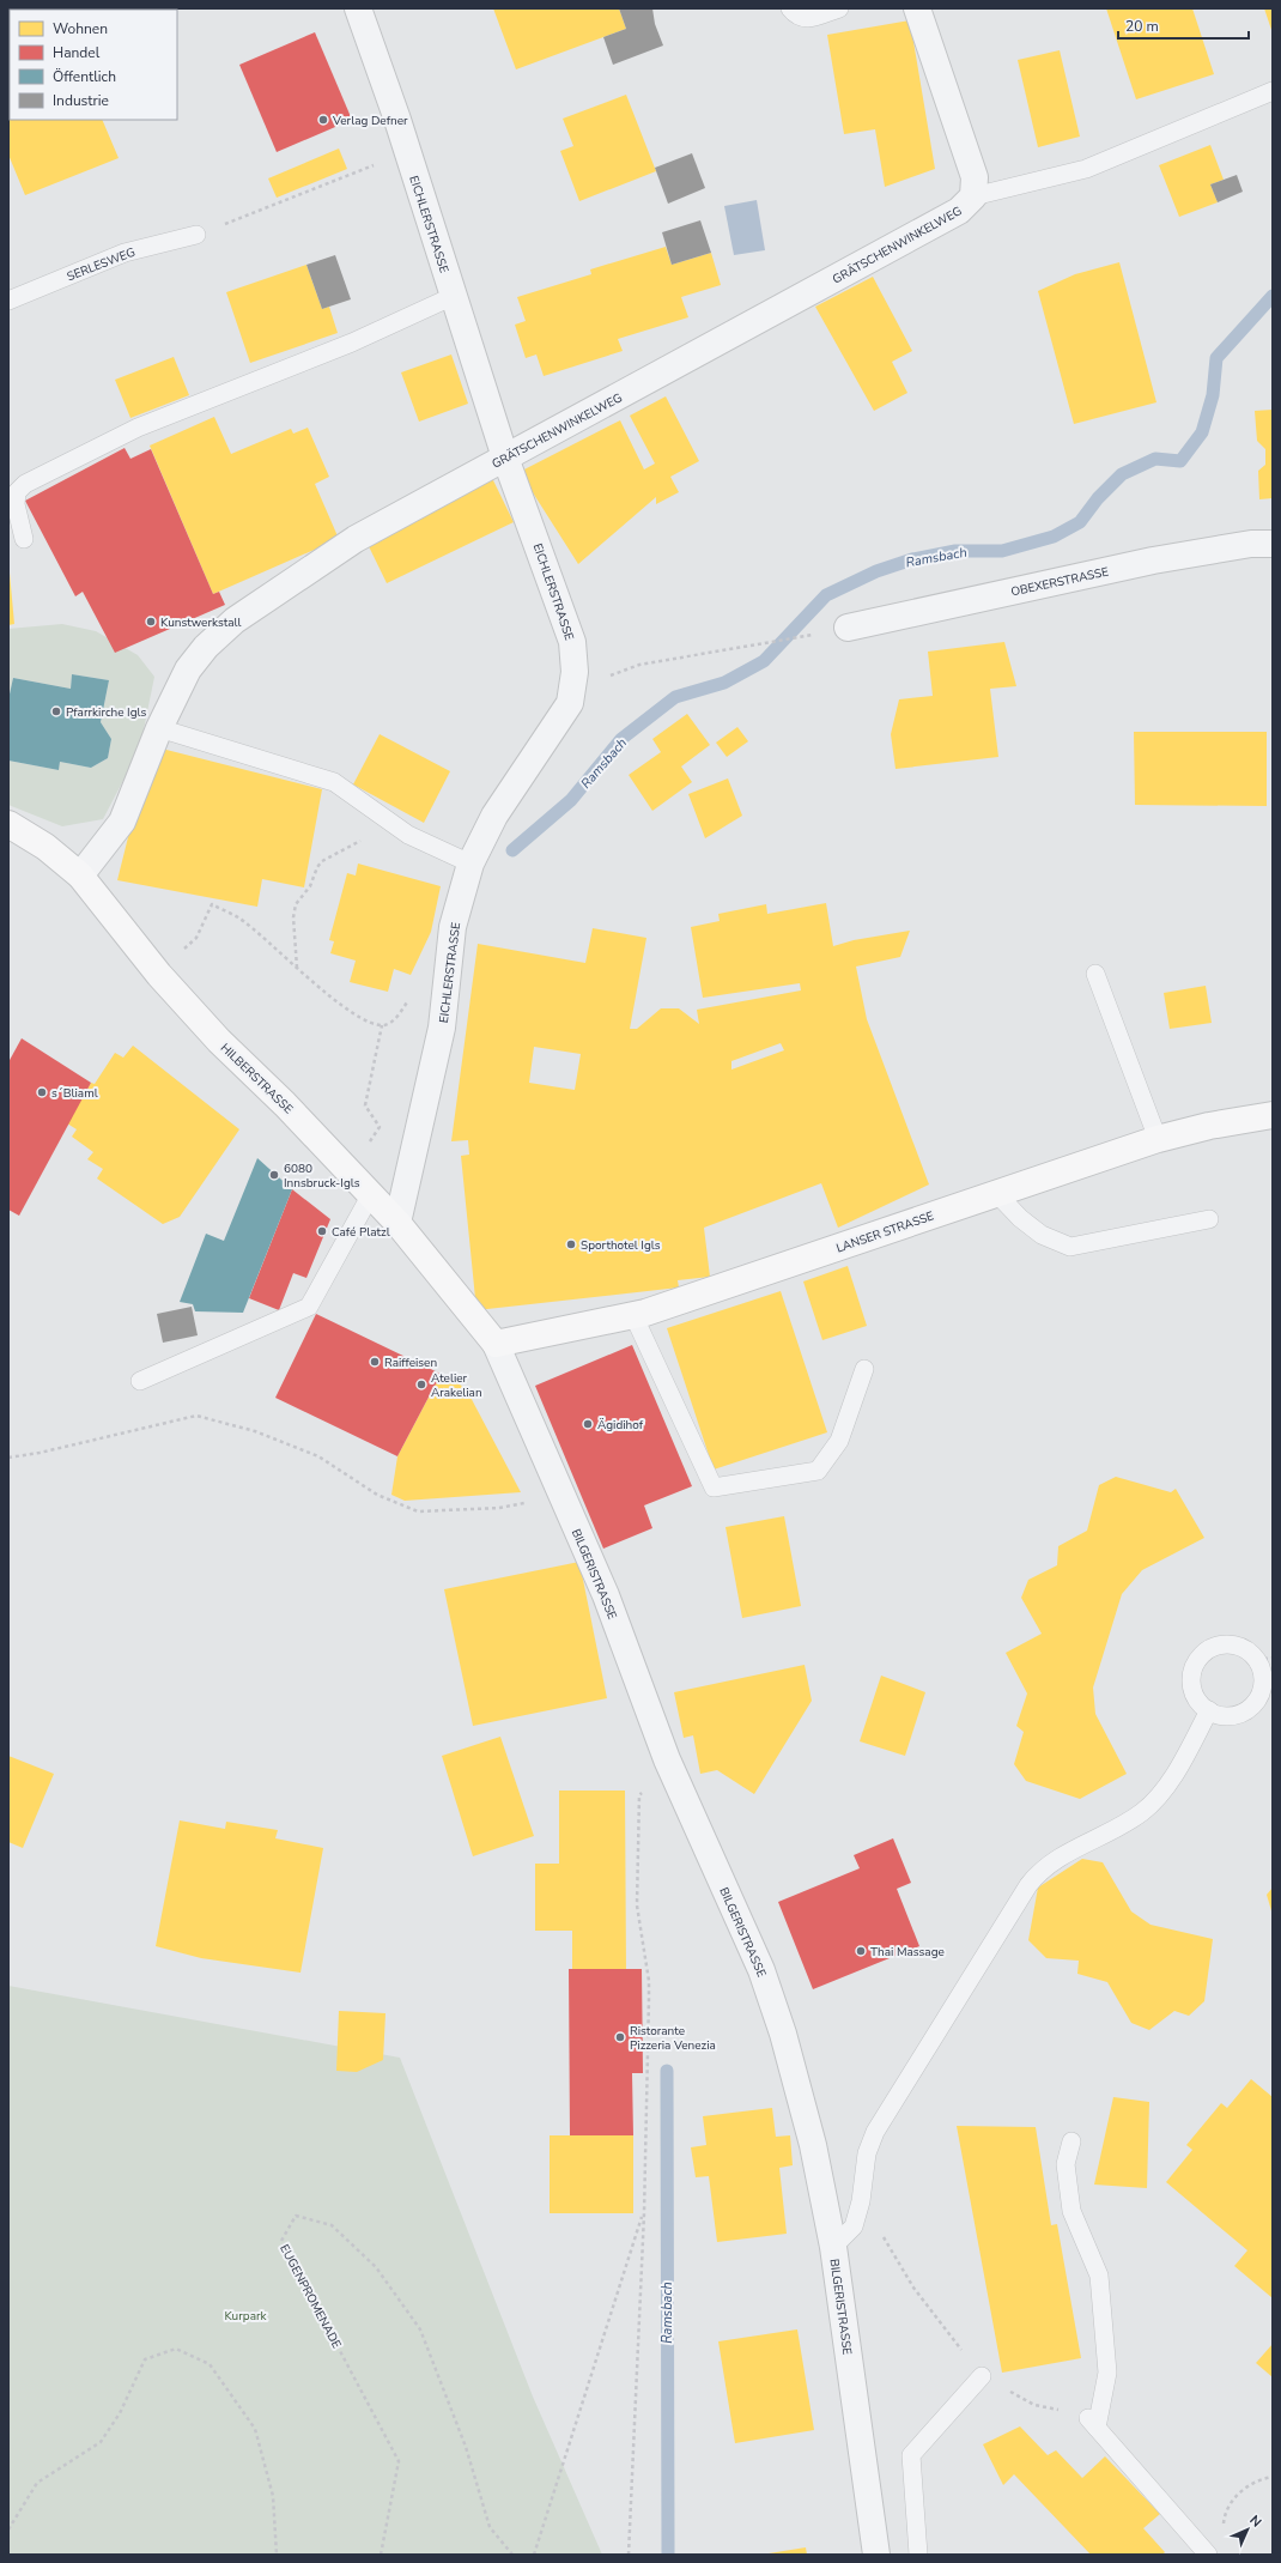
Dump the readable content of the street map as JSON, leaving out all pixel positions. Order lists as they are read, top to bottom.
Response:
{
  "streets": {
    "main road": ["HILBERSTRASSE", "LANSER STRASSE"],
    "street": [
      "EICHLERSTRASSE",
      "GRÄTSCHENWINKELWEG",
      "OBEXERSTRASSE",
      "BILGERISTRASSE"
    ],
    "lane": ["SERLESWEG"],
    "path": ["EUGENPROMENADE"]
  },
  "crossings": [
    ["EICHLERSTRASSE", "GRÄTSCHENWINKELWEG"],
    ["EICHLERSTRASSE", "HILBERSTRASSE"],
    ["GRÄTSCHENWINKELWEG", "HILBERSTRASSE"],
    ["HILBERSTRASSE", "LANSER STRASSE"],
    ["HILBERSTRASSE", "BILGERISTRASSE"],
    ["LANSER STRASSE", "BILGERISTRASSE"]
  ],
  "water": ["Ramsbach"],
  "parks": ["Kurpark"],
  "places": [
    "Verlag Defner",
    "Kunstwerkstall",
    "Pfarrkirche Igls",
    "s´Bliaml",
    "6080 Innsbruck-Igls",
    "Café Platzl",
    "Sporthotel Igls",
    "Raiffeisen",
    "Atelier Arakelian",
    "Ägidihof",
    "Thai Massage",
    "Ristorante Pizzeria Venezia"
  ],
  "legend": [
    "Wohnen",
    "Handel",
    "Öffentlich",
    "Industrie"
  ],
  "scale_bar": "20 m",
  "north": "top right"
}
